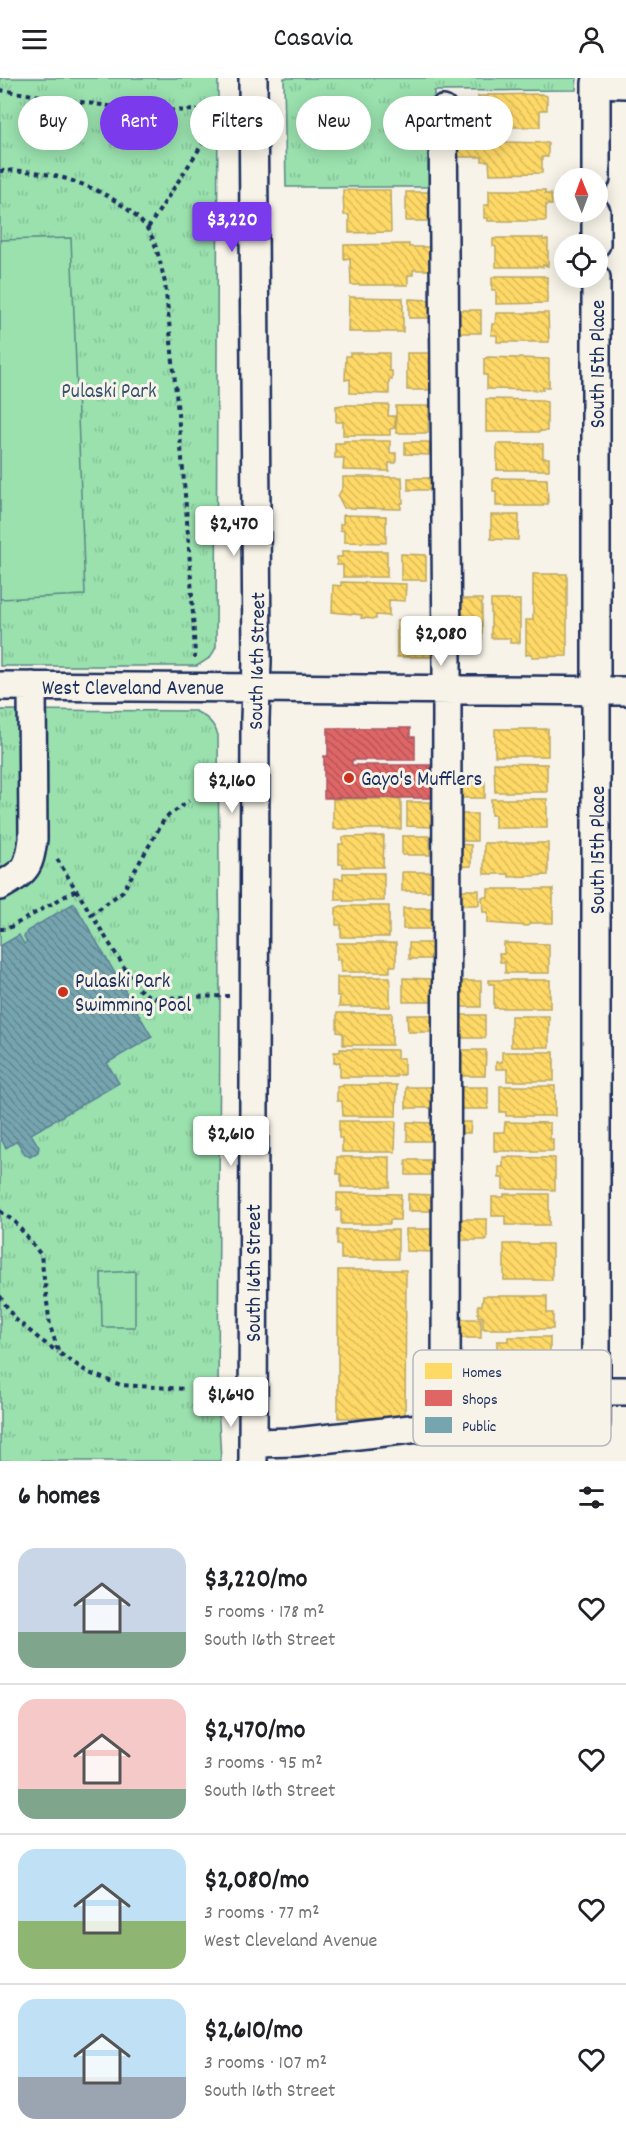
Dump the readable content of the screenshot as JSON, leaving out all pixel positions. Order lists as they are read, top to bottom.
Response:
{
  "streets": {
    "street": ["South 15th Place", "South 16th Street", "West Cleveland Avenue"]
  },
  "crossings": [
    ["South 15th Place", "West Cleveland Avenue"],
    ["South 16th Street", "West Cleveland Avenue"]
  ],
  "parks": ["Pulaski Park"],
  "places": ["Gayo's Mufflers", "Pulaski Park Swimming Pool"],
  "legend": ["Homes", "Shops", "Public"],
  "north": "top",
  "page": {
    "header": "Casavia",
    "chip": [
      "Buy",
      "Rent",
      "Filters",
      "New",
      "Apartment"
    ],
    "price": [
      "$3,220",
      "$2,470",
      "$2,080",
      "$2,160",
      "$2,610",
      "$1,640"
    ],
    "heading": "6 homes",
    "list": [
      {
        "name": "$3,220/mo",
        "note": "5 rooms · 178 m² · South 16th Street"
      },
      {
        "name": "$2,470/mo",
        "note": "3 rooms · 95 m² · South 16th Street"
      },
      {
        "name": "$2,080/mo",
        "note": "3 rooms · 77 m² · West Cleveland Avenue"
      },
      {
        "name": "$2,610/mo",
        "note": "3 rooms · 107 m² · South 16th Street"
      }
    ]
  }
}
